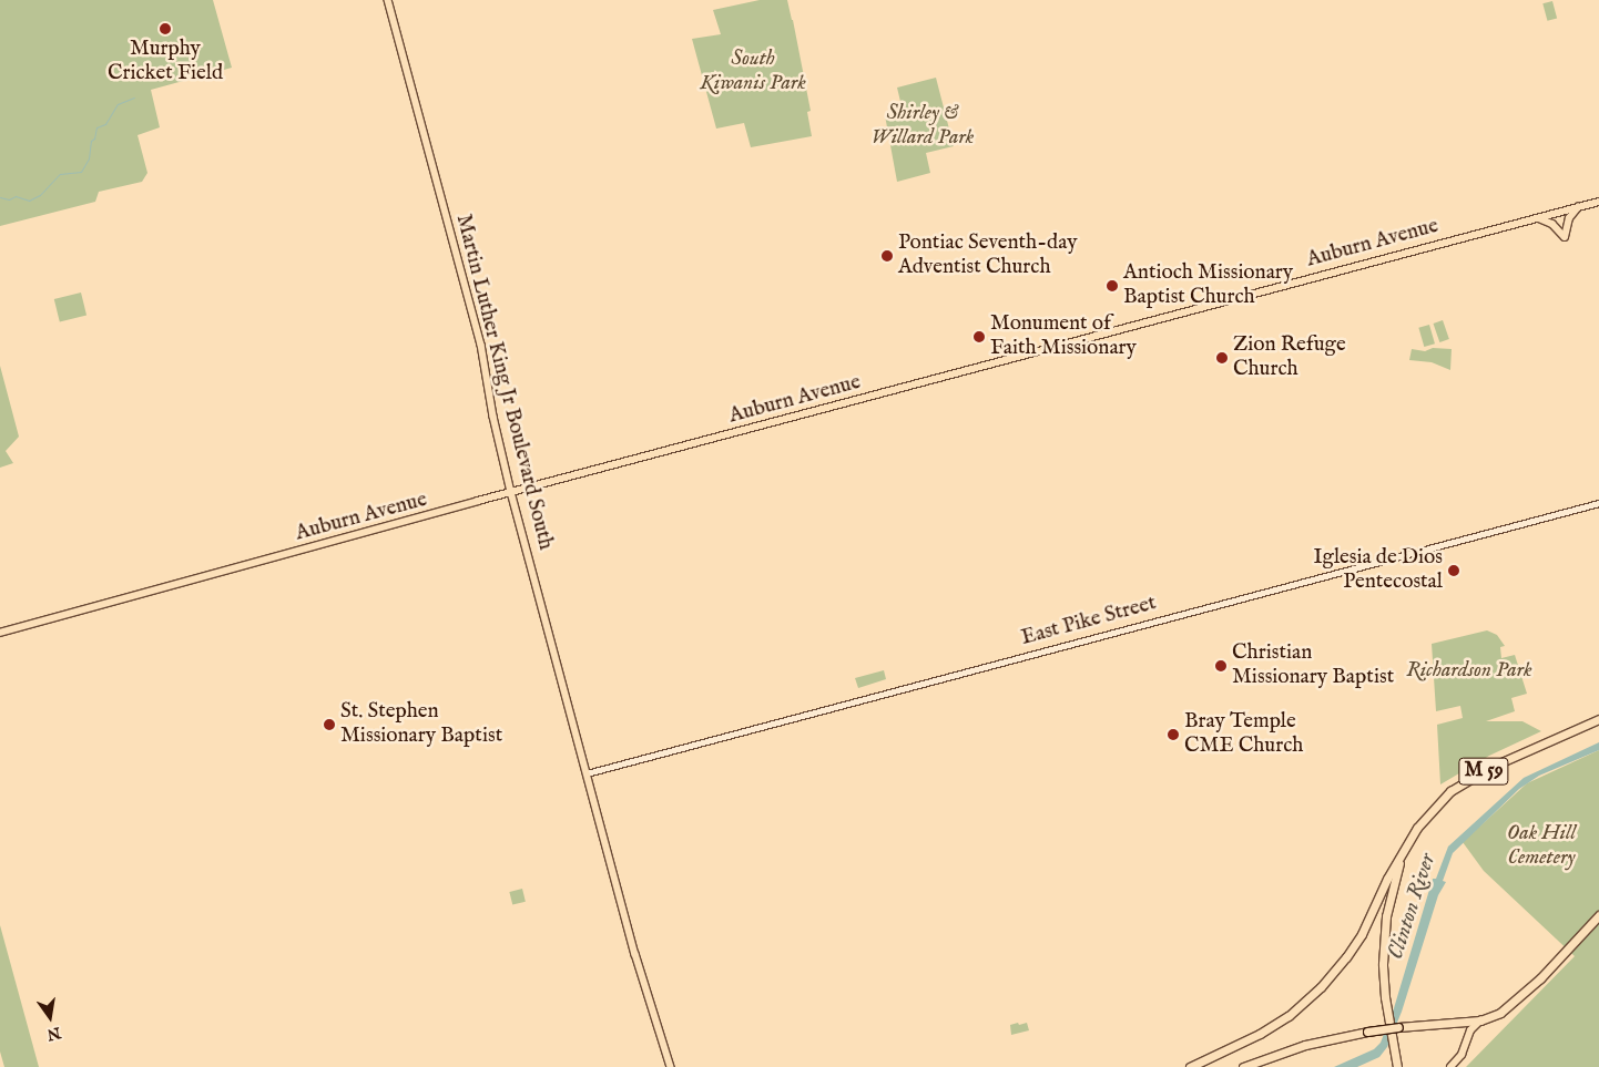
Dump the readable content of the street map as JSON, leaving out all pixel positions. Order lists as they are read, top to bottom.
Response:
{
  "streets": {
    "highway": ["M 59"],
    "main road": ["Auburn Avenue", "Martin Luther King Jr Boulevard South"],
    "street": ["East Pike Street"]
  },
  "crossings": [
    ["Auburn Avenue", "Martin Luther King Jr Boulevard South"],
    ["Martin Luther King Jr Boulevard South", "East Pike Street"]
  ],
  "water": ["Clinton River"],
  "parks": [
    "South Kiwanis Park",
    "Shirley & Willard Park",
    "Richardson Park",
    "Oak Hill Cemetery"
  ],
  "places": [
    "Murphy Cricket Field",
    "Pontiac Seventh-day Adventist Church",
    "Antioch Missionary Baptist Church",
    "Monument of Faith Missionary",
    "Zion Refuge Church",
    "Iglesia de Dios Pentecostal",
    "Christian Missionary Baptist",
    "St. Stephen Missionary Baptist",
    "Bray Temple CME Church"
  ],
  "north": "bottom"
}
